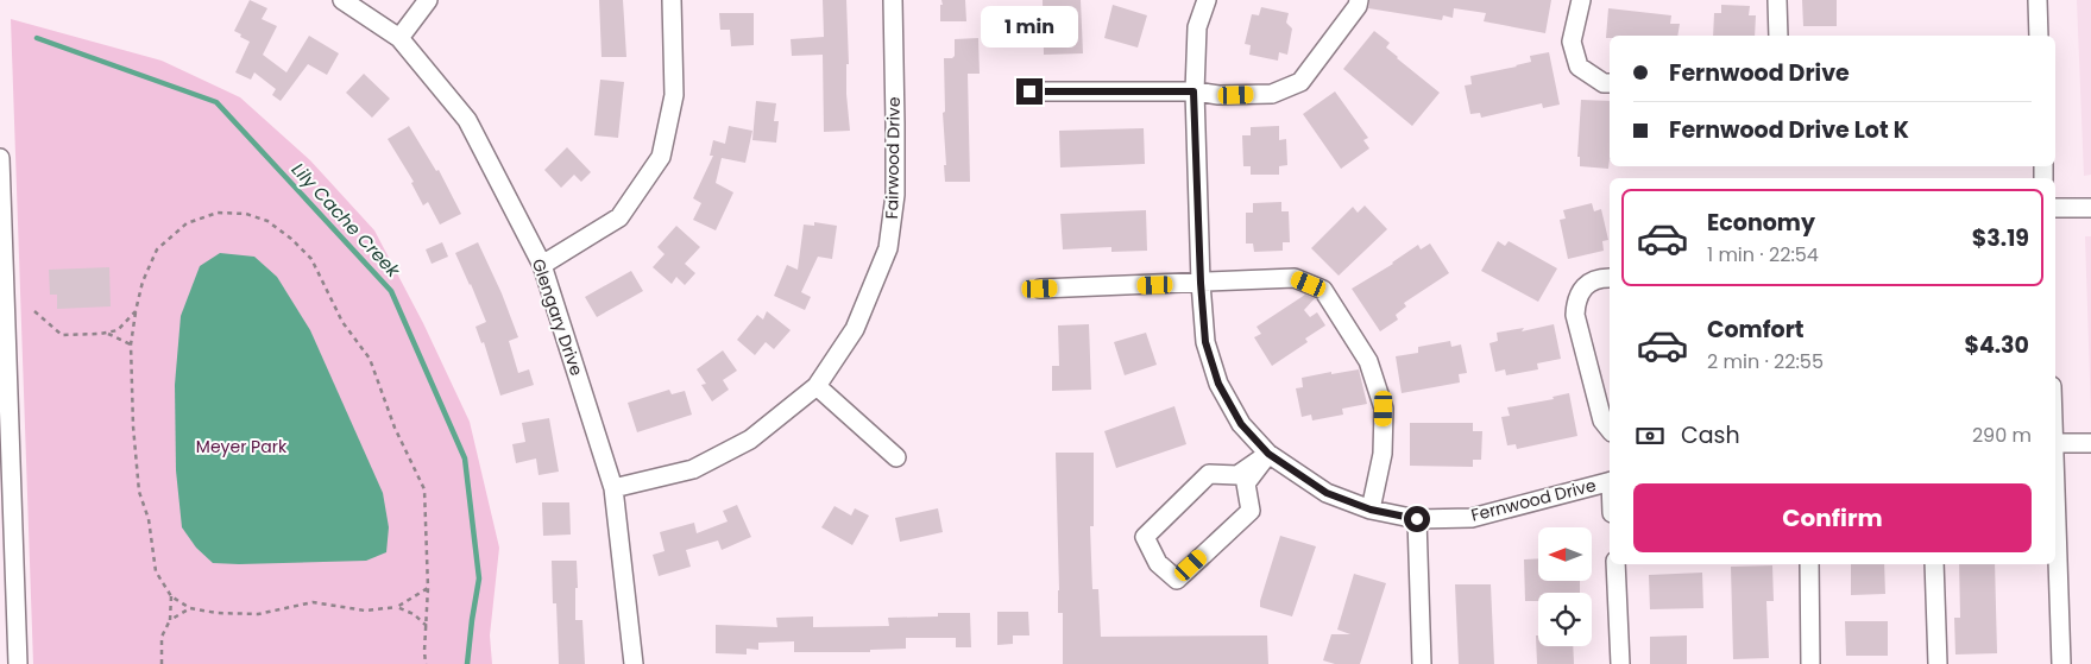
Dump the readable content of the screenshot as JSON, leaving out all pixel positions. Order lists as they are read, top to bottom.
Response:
{
  "streets": {
    "street": ["Fairwood Drive", "Glengary Drive", "Fernwood Drive"]
  },
  "crossings": [
    ["Fairwood Drive", "Glengary Drive"]
  ],
  "water": ["Lily Cache Creek"],
  "parks": ["Meyer Park"],
  "north": "left",
  "page": {
    "bubble": "1 min",
    "banner": ["Fernwood Drive", "Fernwood Drive Lot K"],
    "list": [
      {
        "name": "Economy",
        "note": "1 min · 22:54",
        "value": "$3.19"
      },
      {
        "name": "Comfort",
        "note": "2 min · 22:55",
        "value": "$4.30"
      }
    ],
    "pay": ["Cash", "290 m"],
    "buttons": "Confirm"
  }
}
